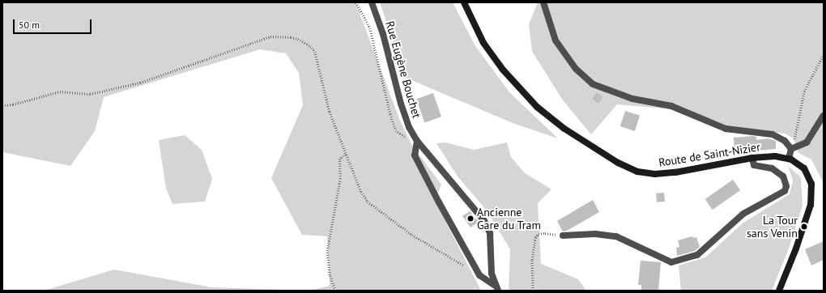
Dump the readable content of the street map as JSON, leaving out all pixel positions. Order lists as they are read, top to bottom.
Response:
{
  "streets": {
    "main road": ["Route de Saint-Nizier"],
    "street": ["Rue Eugène Bouchet"]
  },
  "places": ["Ancienne Gare du Tram", "La Tour sans Venin"],
  "scale_bar": "50 m"
}
